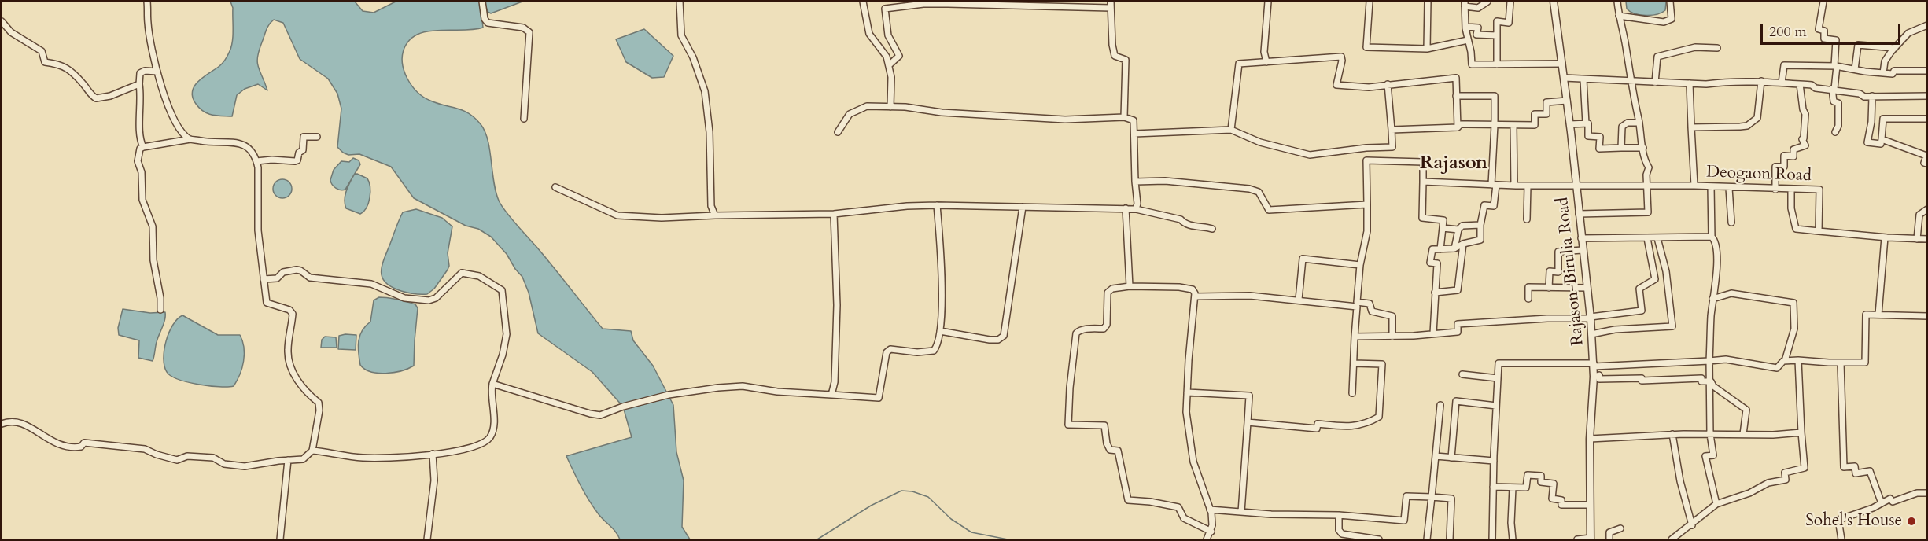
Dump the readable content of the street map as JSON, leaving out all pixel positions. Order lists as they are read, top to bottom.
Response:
{
  "streets": {
    "street": ["Deogaon Road", "Rajason-Birulia Road"]
  },
  "crossings": [
    ["Deogaon Road", "Rajason-Birulia Road"]
  ],
  "districts": ["Rajason"],
  "places": ["Sohel's House"],
  "scale_bar": "200 m"
}
